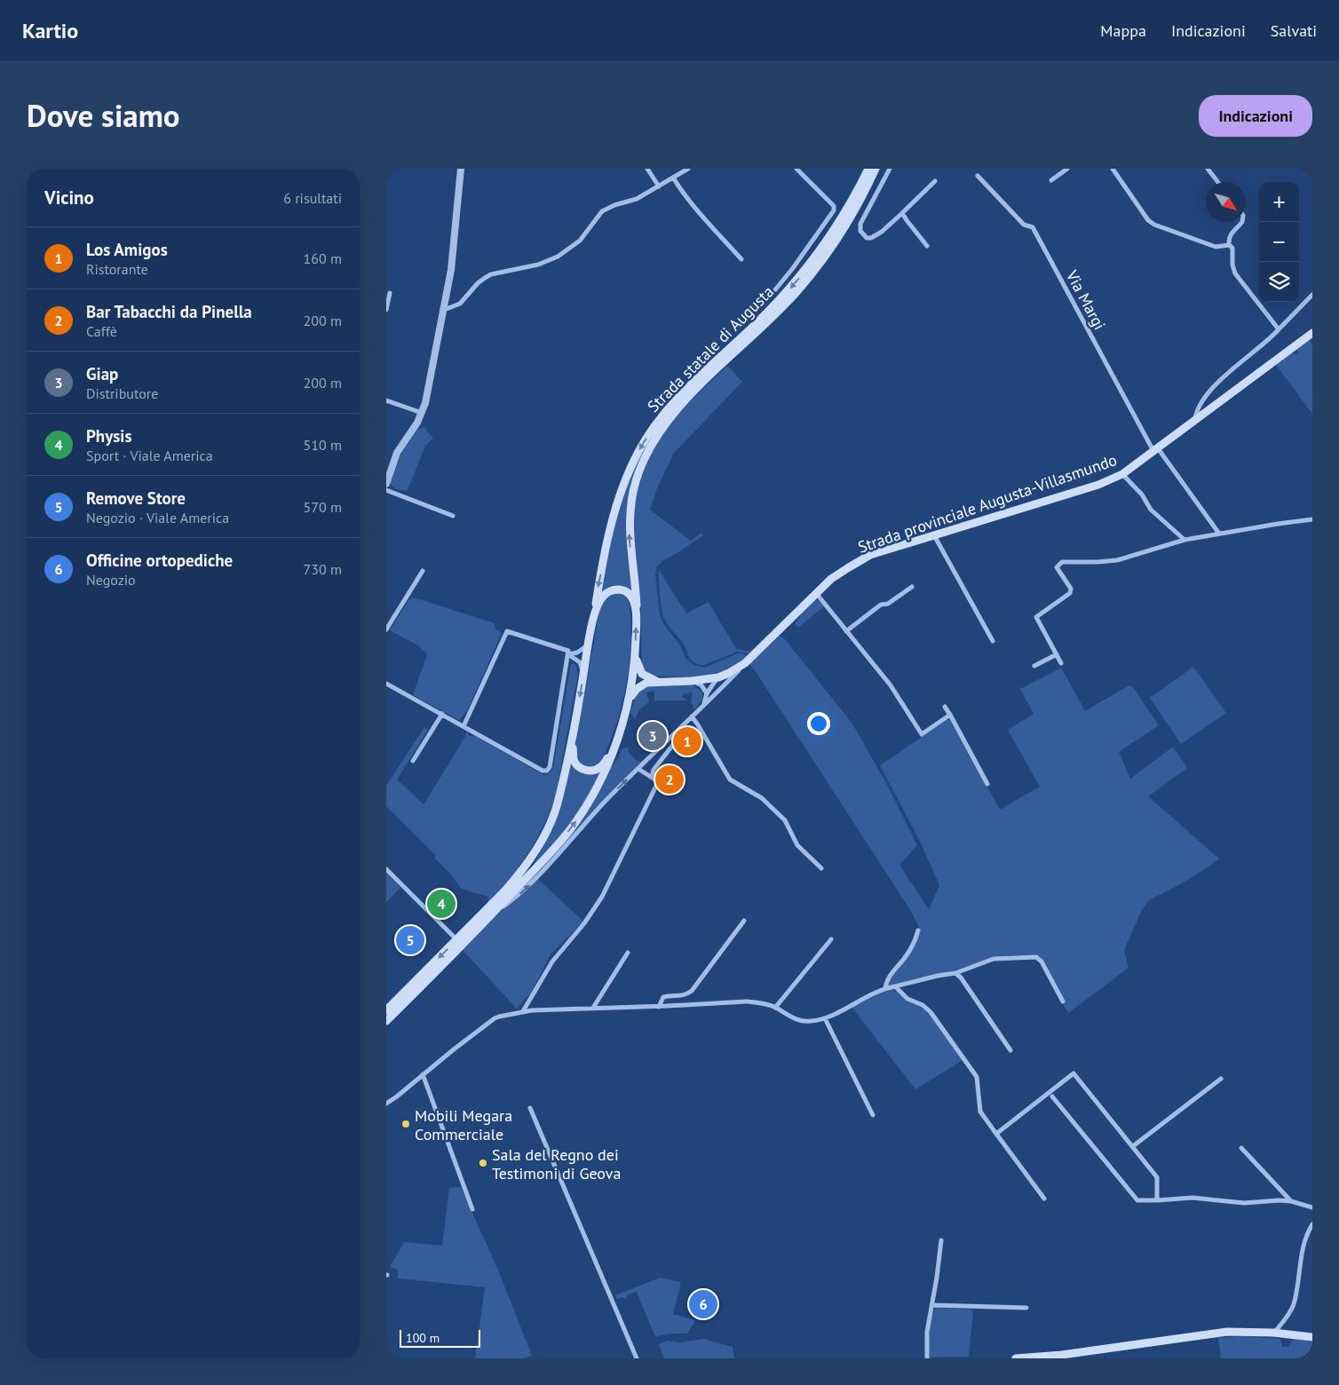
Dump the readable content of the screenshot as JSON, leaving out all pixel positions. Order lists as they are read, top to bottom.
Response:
{
  "streets": {
    "main road": ["Strada statale di Augusta", "Strada provinciale Augusta-Villasmundo"],
    "street": ["Via Margi"]
  },
  "crossings": [
    ["Via Margi", "Strada provinciale Augusta-Villasmundo"],
    ["Strada statale di Augusta", "Strada provinciale Augusta-Villasmundo"]
  ],
  "places": ["Mobili Megara Commerciale", "Sala del Regno dei Testimoni di Geova"],
  "scale_bar": "100 m",
  "north": "bottom right",
  "page": {
    "header": "Kartio",
    "nav": ["Mappa", "Indicazioni", "Salvati"],
    "title": "Dove siamo",
    "buttons": "Indicazioni",
    "heading": ["Vicino", "6 risultati"],
    "map_buttons": ["+", "−"],
    "list": [
      {
        "mark": "1",
        "name": "Los Amigos",
        "note": "Ristorante",
        "value": "160 m"
      },
      {
        "mark": "2",
        "name": "Bar Tabacchi da Pinella",
        "note": "Caffè",
        "value": "200 m"
      },
      {
        "mark": "3",
        "name": "Giap",
        "note": "Distributore",
        "value": "200 m"
      },
      {
        "mark": "4",
        "name": "Physis",
        "note": "Sport · Viale America",
        "value": "510 m"
      },
      {
        "mark": "5",
        "name": "Remove Store",
        "note": "Negozio · Viale America",
        "value": "570 m"
      },
      {
        "mark": "6",
        "name": "Officine ortopediche",
        "note": "Negozio",
        "value": "730 m"
      }
    ],
    "pins": [
      "3",
      "1",
      "2",
      "4",
      "5",
      "6"
    ],
    "scale": "100 m"
  }
}
